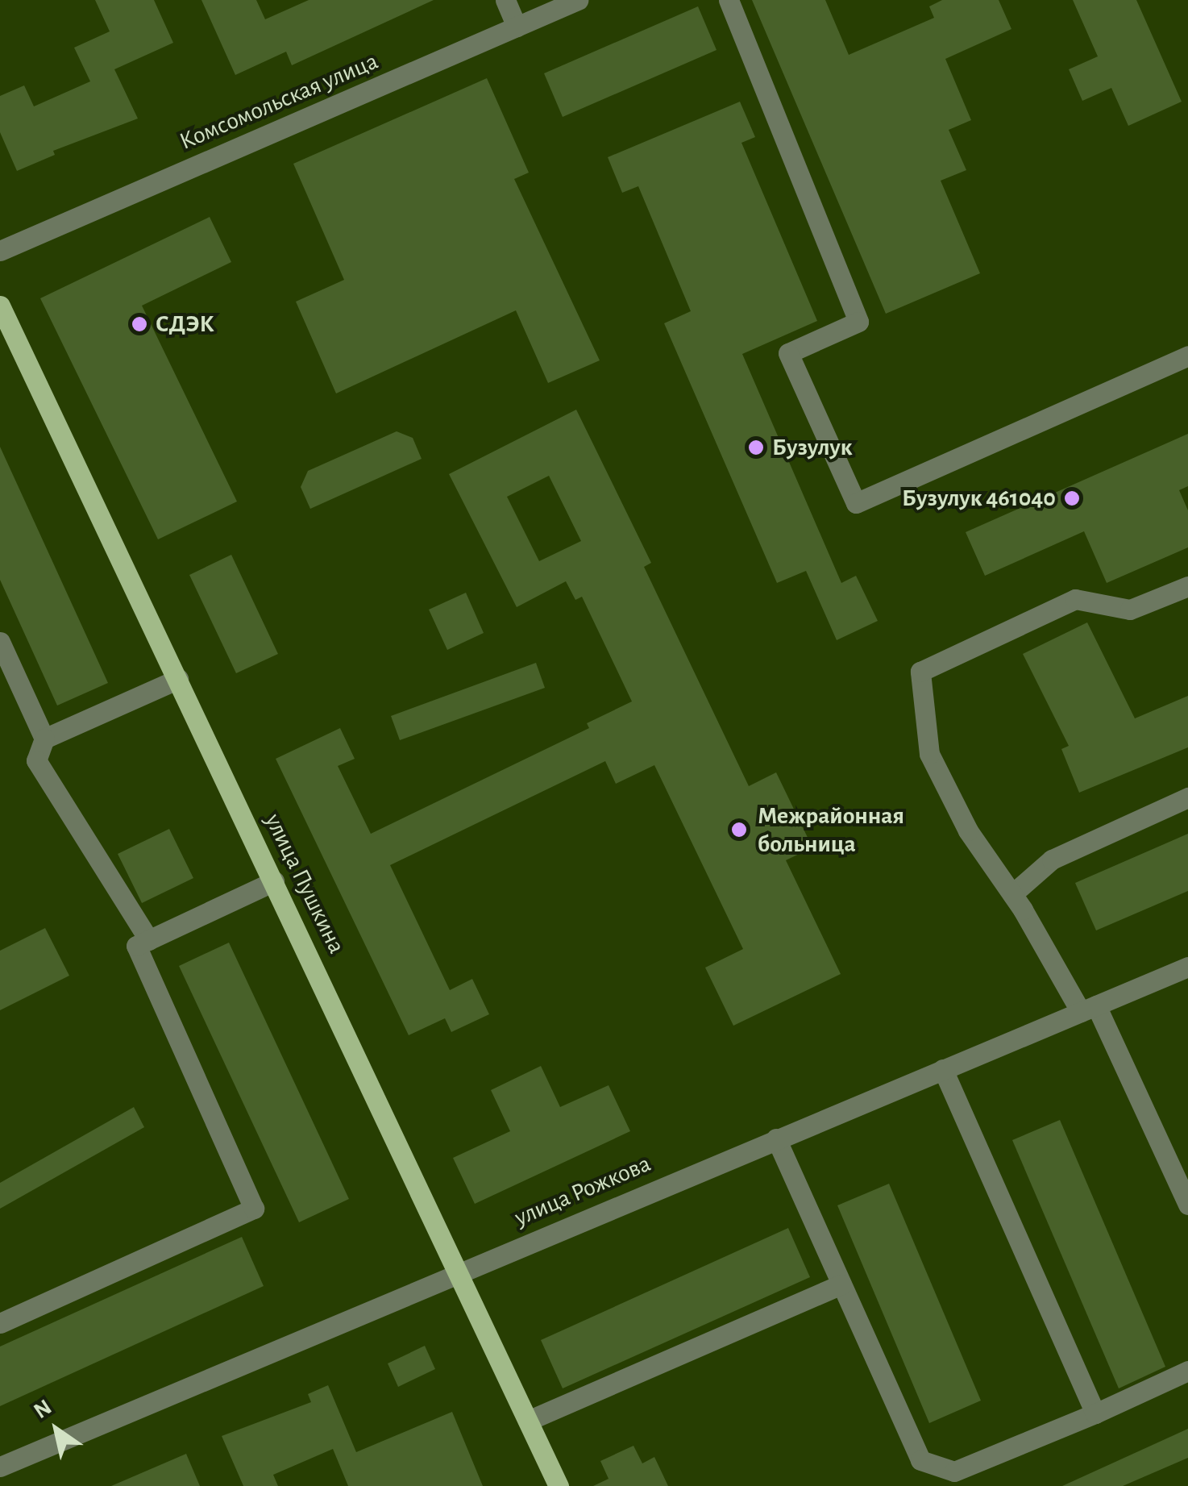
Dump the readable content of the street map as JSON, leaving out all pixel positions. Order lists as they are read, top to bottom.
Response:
{
  "streets": {
    "main road": ["улица Пушкина"],
    "street": ["Комсомольская улица", "улица Рожкова"]
  },
  "crossings": [
    ["улица Пушкина", "улица Рожкова"]
  ],
  "places": [
    "СДЭК",
    "Бузулук",
    "Бузулук 461040",
    "Межрайонная больница"
  ],
  "north": "top left"
}
